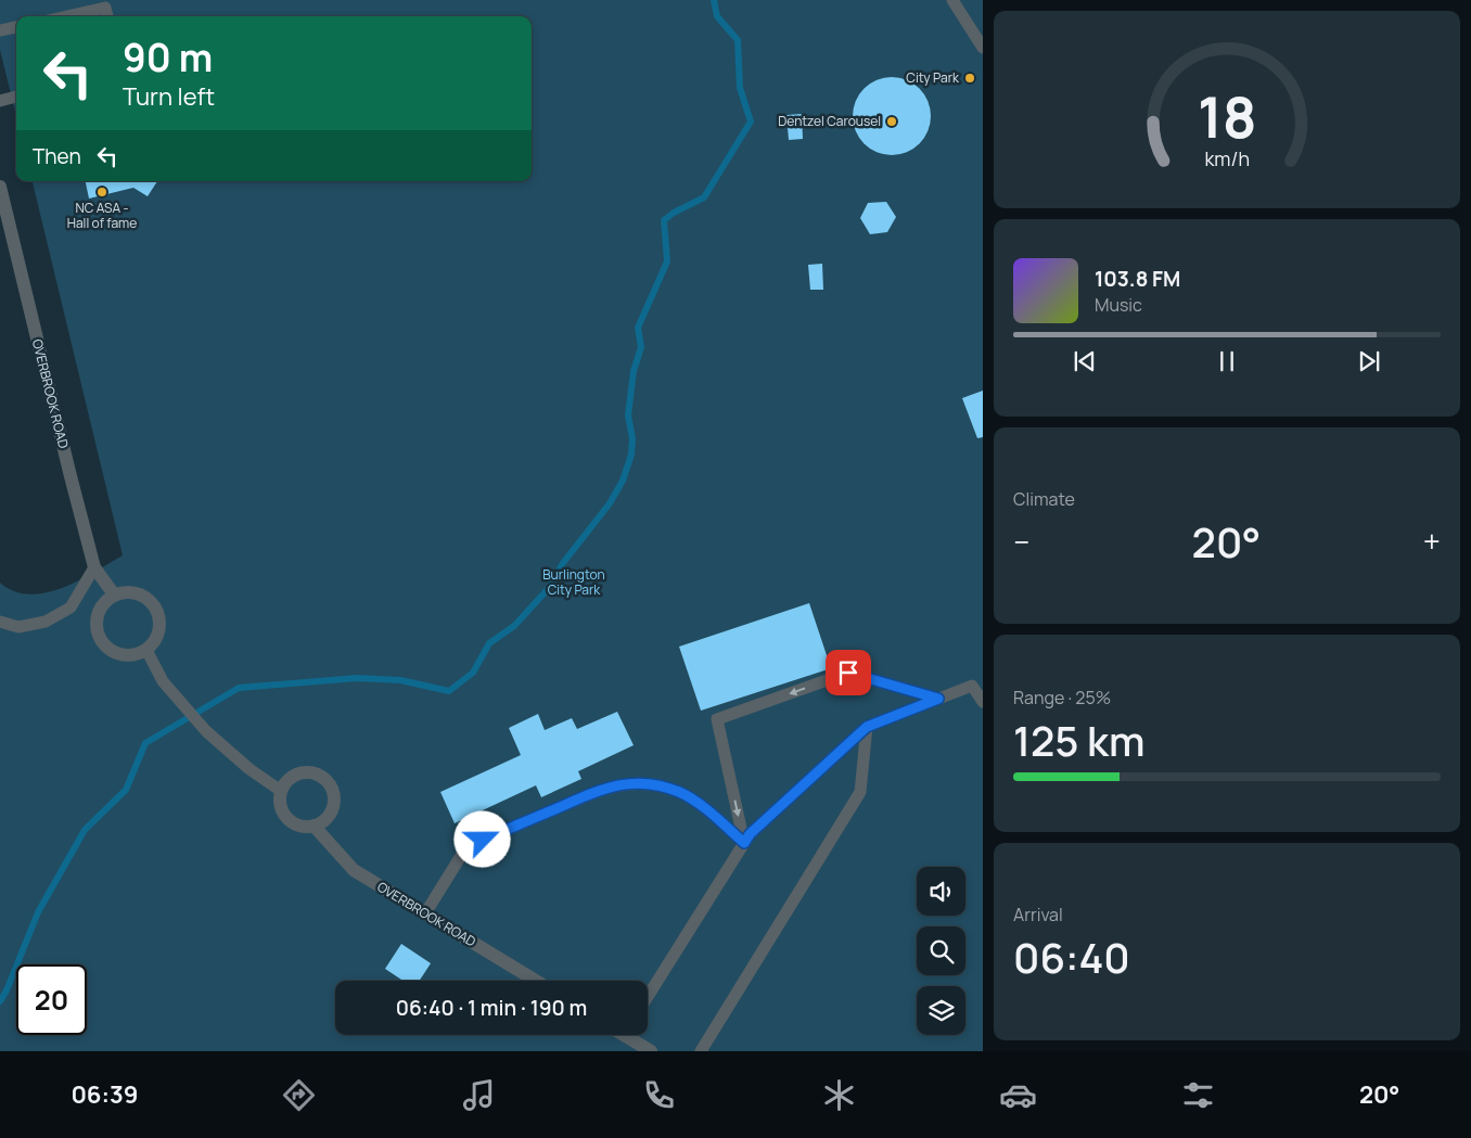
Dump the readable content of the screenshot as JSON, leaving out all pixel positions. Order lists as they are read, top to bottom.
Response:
{
  "streets": {
    "street": ["OVERBROOK ROAD"]
  },
  "parks": ["Burlington City Park"],
  "places": ["City Park", "Dentzel Carousel", "NC ASA - Hall of fame"],
  "page": {
    "turn": ["90 m", "Turn left"],
    "then": "Then",
    "song": ["103.8 FM", "Music"],
    "tile": [
      "Climate",
      ["Range · 25%", "125 km"],
      ["Arrival", "06:40"]
    ],
    "heat": ["−", "20°", "+"],
    "limit": "20",
    "trip": "06:40 · 1 min · 190 m",
    "tabs": ["06:39", "20°"],
    "gauge": ["18", "km/h"]
  }
}
